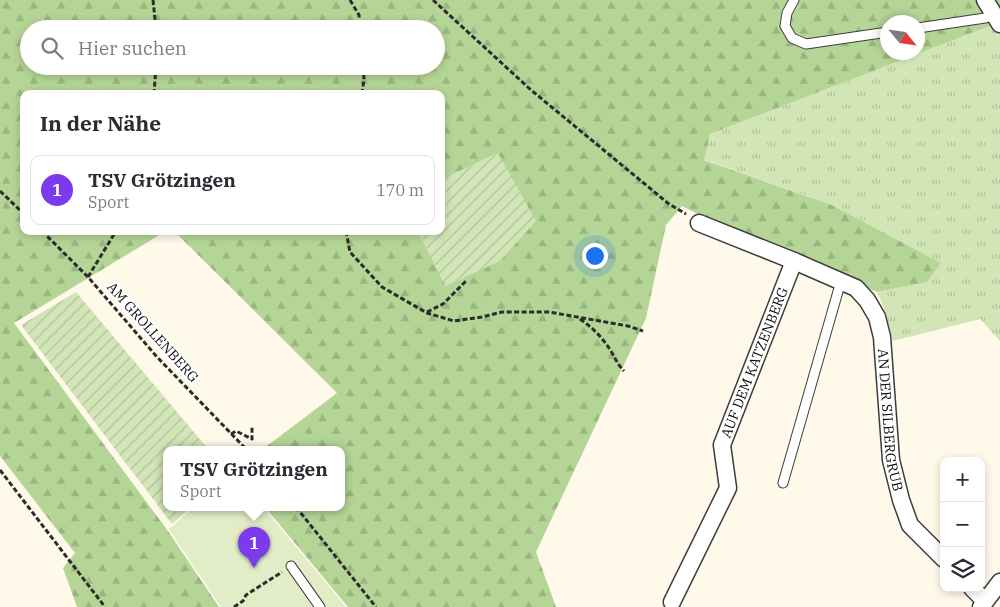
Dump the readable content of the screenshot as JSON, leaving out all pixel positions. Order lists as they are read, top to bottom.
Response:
{
  "streets": {
    "street": ["AUF DEM KATZENBERG", "AN DER SILBERGRUB"],
    "path": ["AM GROLLENBERG"]
  },
  "crossings": [
    ["AUF DEM KATZENBERG", "AN DER SILBERGRUB"]
  ],
  "north": "bottom right",
  "page": {
    "search": "Hier suchen",
    "heading": "In der Nähe",
    "list": [
      {
        "mark": "1",
        "name": "TSV Grötzingen",
        "note": "Sport",
        "value": "170 m"
      }
    ],
    "popup": ["TSV Grötzingen", "Sport"],
    "map_buttons": ["+", "−"],
    "pins": "1"
  }
}
